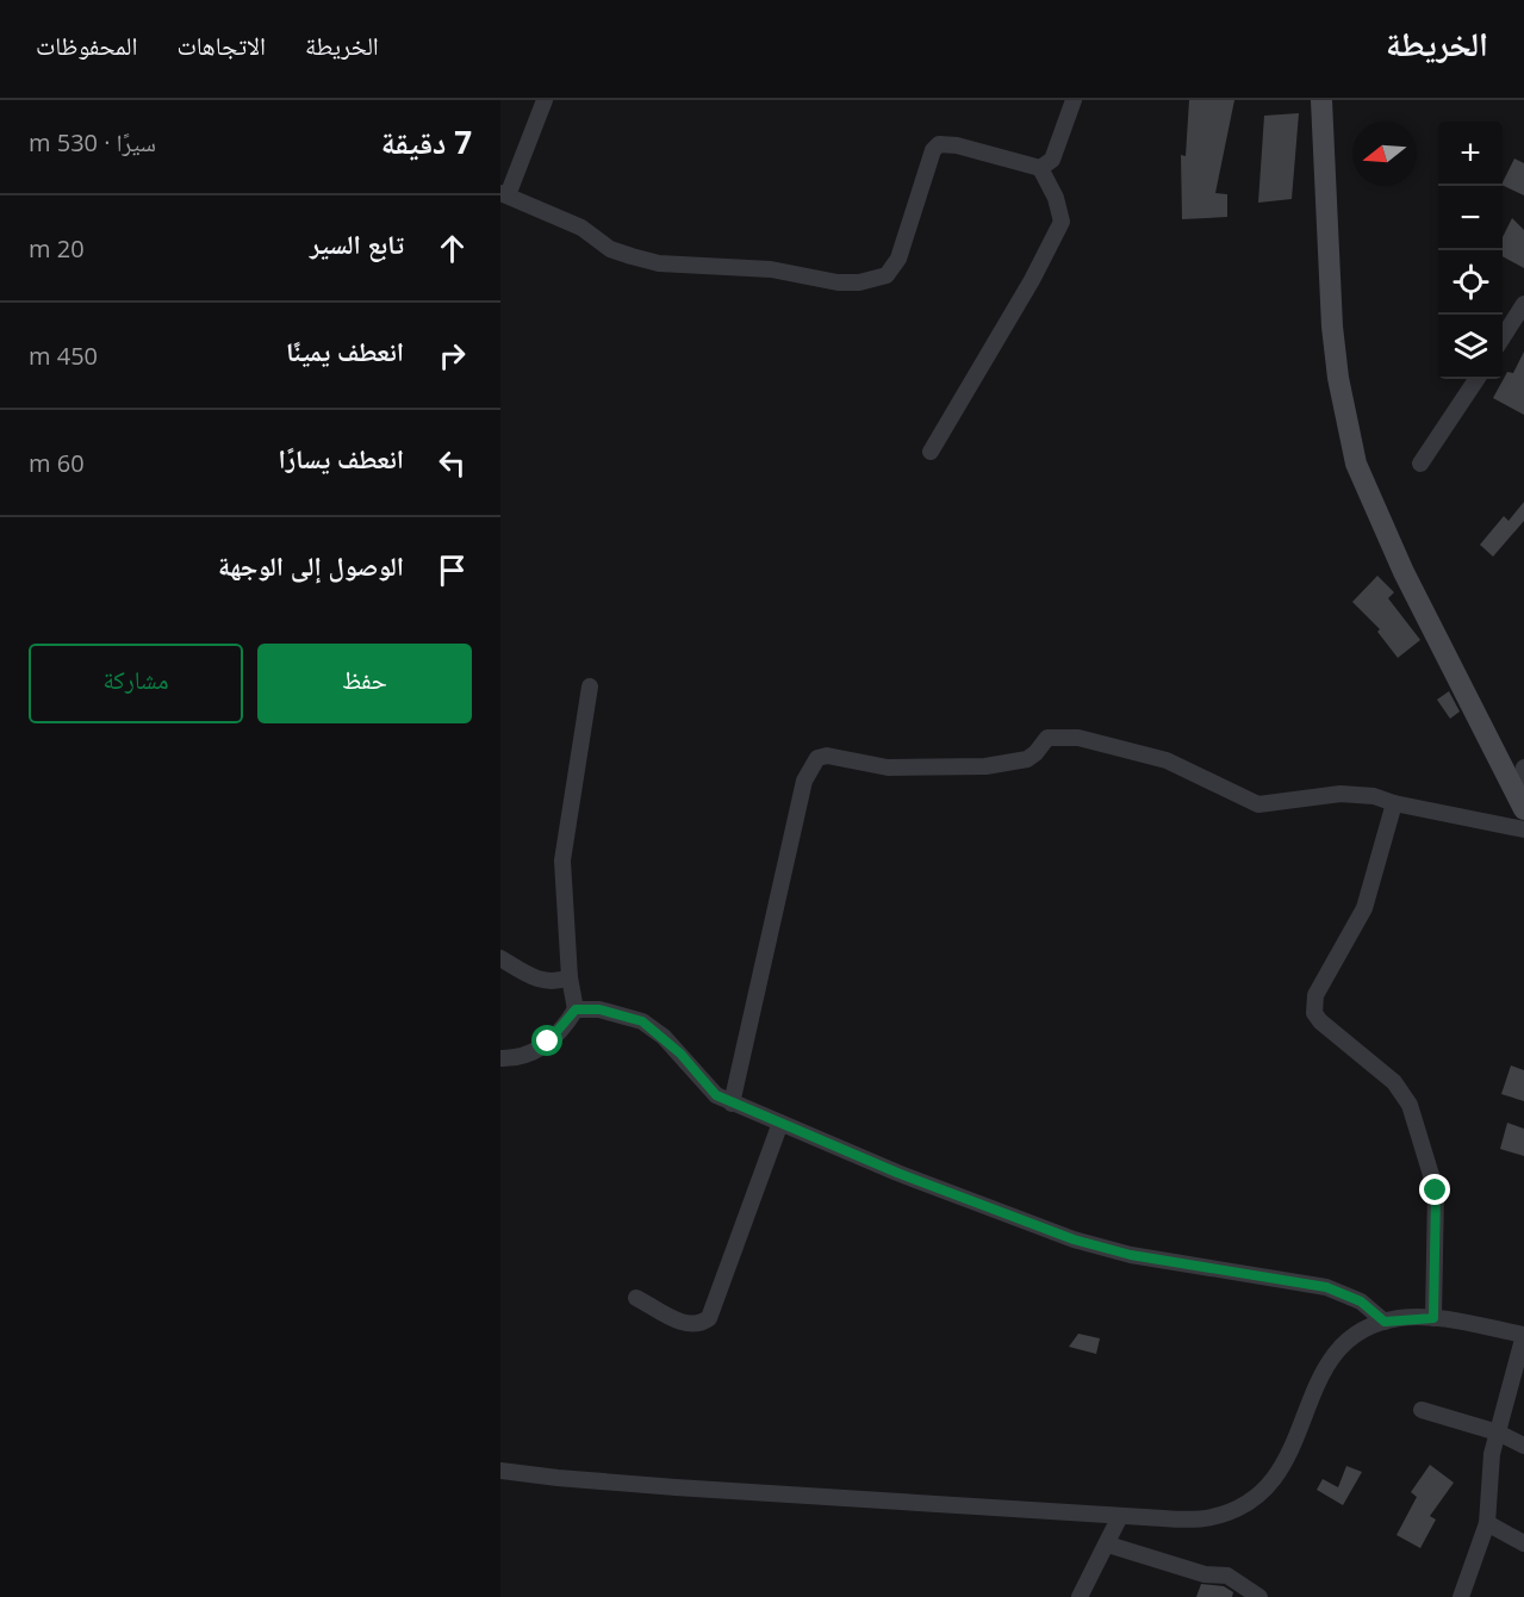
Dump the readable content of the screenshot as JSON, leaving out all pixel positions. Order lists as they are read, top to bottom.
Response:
{
  "north": "left",
  "page": {
    "header": "الخريطة",
    "nav": ["الخريطة", "الاتجاهات", "المحفوظات"],
    "heading": ["7 دقيقة", "سيرًا · 530 m"],
    "map_buttons": ["+", "−"],
    "list": [
      ["تابع السير", "20 m"],
      ["انعطف يمينًا", "450 m"],
      ["انعطف يسارًا", "60 m"],
      "الوصول إلى الوجهة"
    ],
    "buttons": ["حفظ", "مشاركة"]
  }
}
